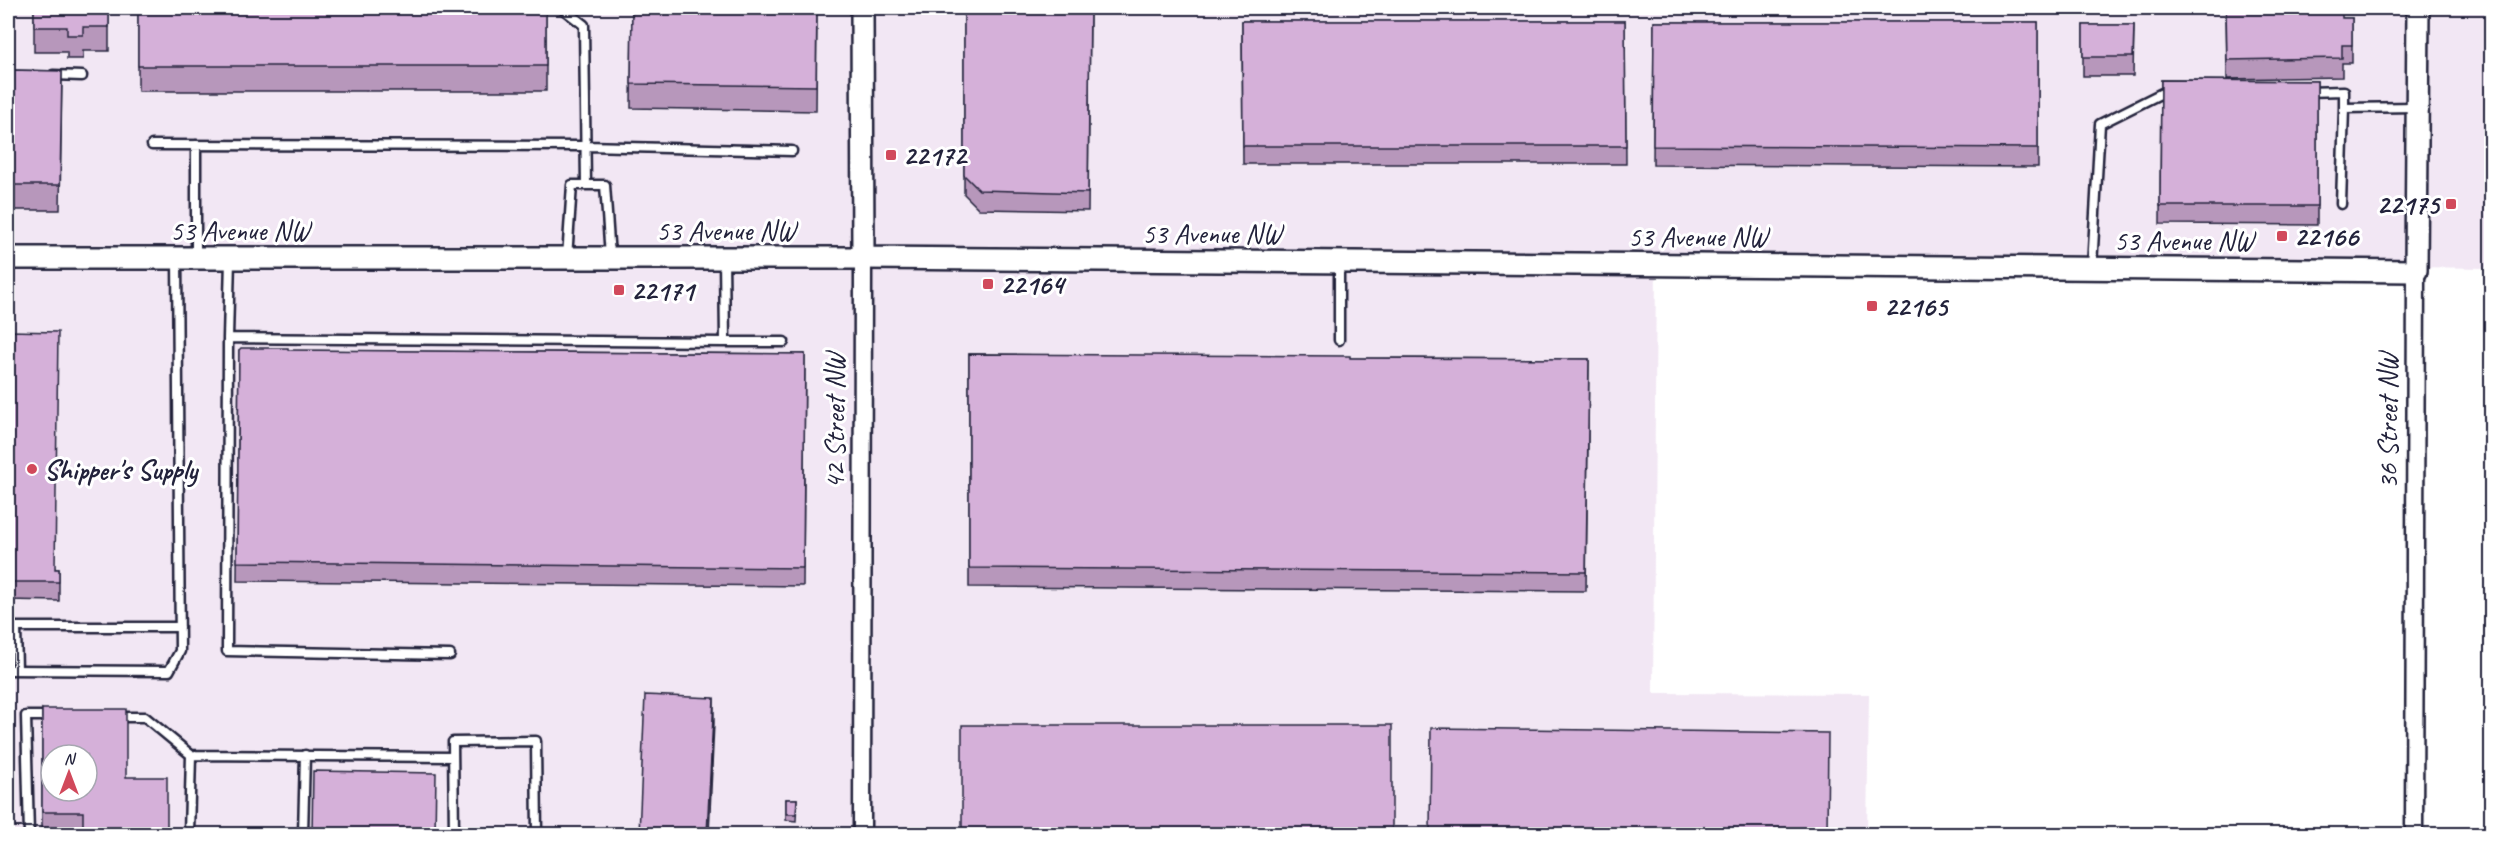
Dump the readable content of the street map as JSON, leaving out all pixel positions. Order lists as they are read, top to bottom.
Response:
{
  "streets": {
    "street": ["53 Avenue NW", "42 Street NW", "36 Street NW"]
  },
  "crossings": [
    ["53 Avenue NW", "42 Street NW"],
    ["53 Avenue NW", "36 Street NW"]
  ],
  "places": {
    "transit": [
      "22172",
      "22175",
      "22166",
      "22164",
      "22171",
      "22165"
    ],
    "other": ["Shipper's Supply"]
  },
  "north": "top"
}
